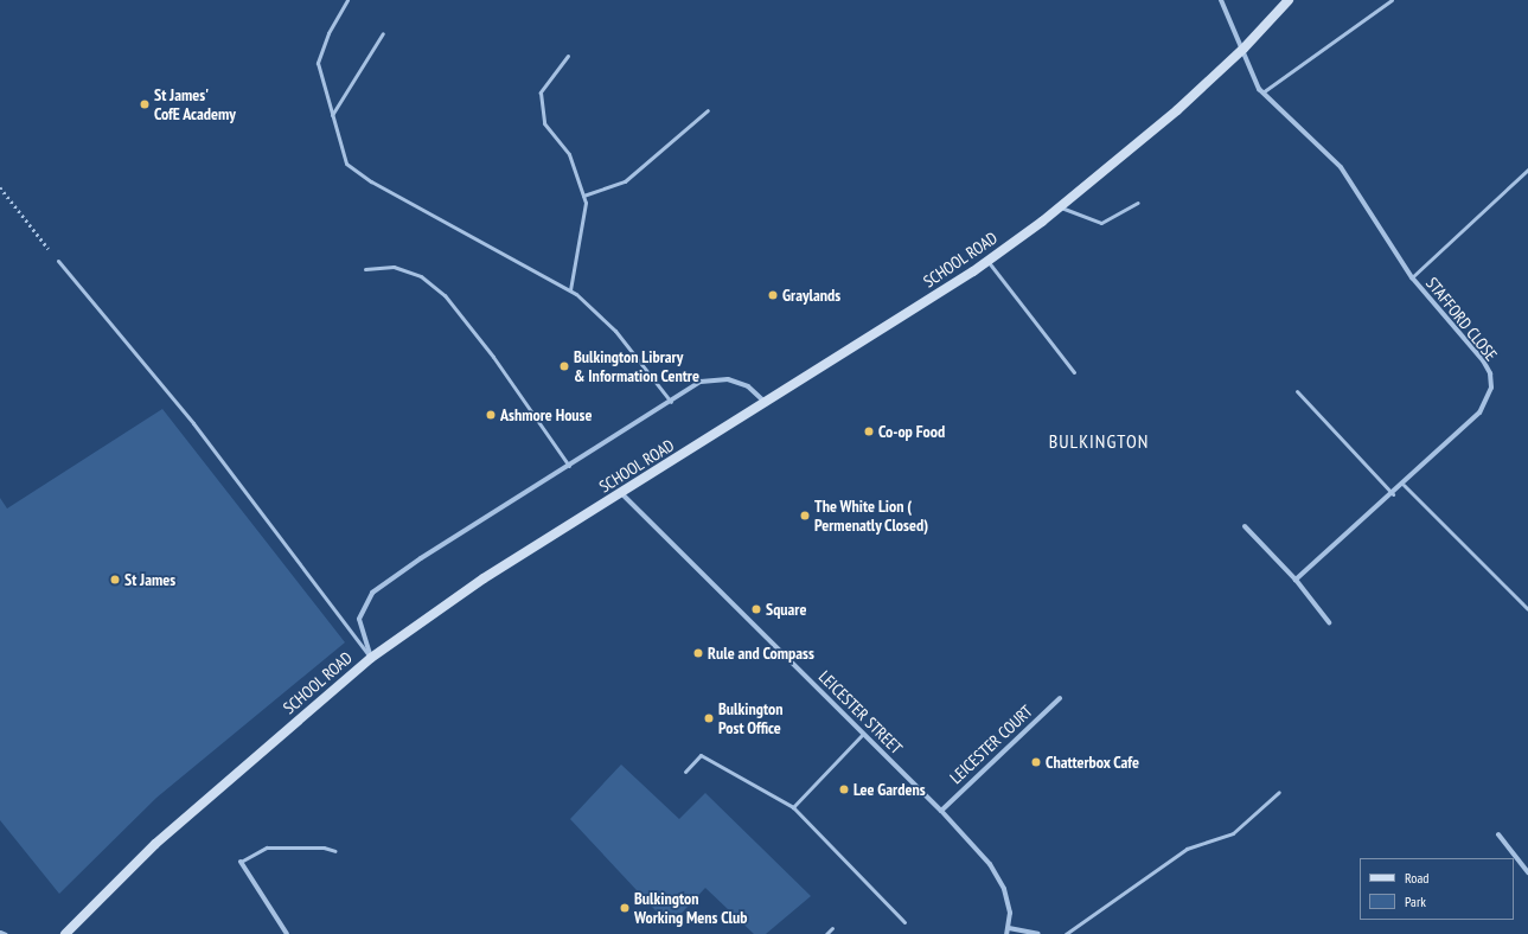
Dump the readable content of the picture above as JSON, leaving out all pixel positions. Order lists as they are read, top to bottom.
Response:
{
  "streets": {
    "main road": ["SCHOOL ROAD"],
    "street": ["STAFFORD CLOSE", "LEICESTER STREET", "LEICESTER COURT"]
  },
  "crossings": [
    ["SCHOOL ROAD", "STAFFORD CLOSE"],
    ["SCHOOL ROAD", "LEICESTER STREET"],
    ["LEICESTER STREET", "LEICESTER COURT"]
  ],
  "districts": ["BULKINGTON"],
  "places": [
    "St James' CofE Academy",
    "Graylands",
    "Bulkington Library & Information Centre",
    "Ashmore House",
    "Co-op Food",
    "The White Lion ( Permenatly Closed)",
    "St James",
    "Square",
    "Rule and Compass",
    "Bulkington Post Office",
    "Chatterbox Cafe",
    "Lee Gardens",
    "Bulkington Working Mens Club"
  ],
  "legend": ["Road", "Park"]
}
